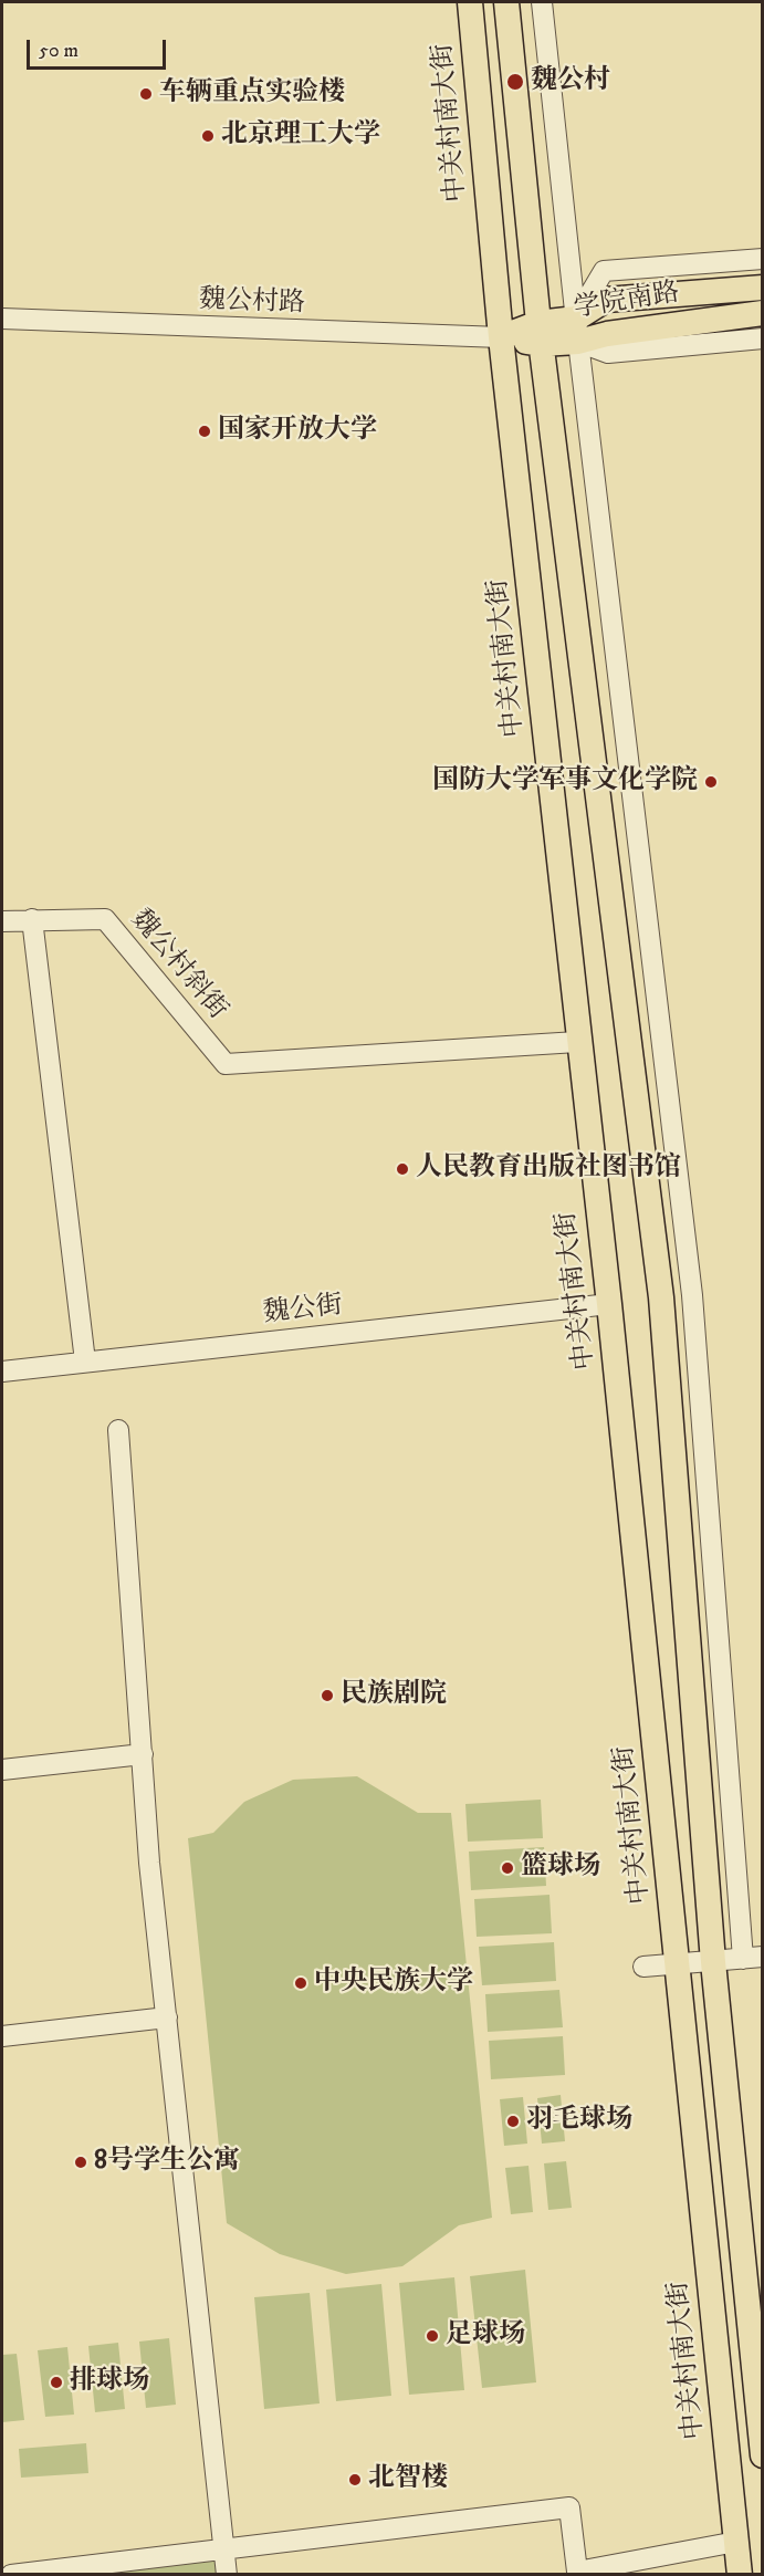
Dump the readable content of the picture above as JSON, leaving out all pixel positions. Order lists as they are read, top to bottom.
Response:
{
  "streets": {
    "main road": ["中关村南大街", "学院南路"],
    "street": ["魏公村路", "魏公村斜街", "魏公街"]
  },
  "crossings": [
    ["中关村南大街", "学院南路"],
    ["中关村南大街", "魏公村路"],
    ["中关村南大街", "魏公村斜街"],
    ["中关村南大街", "魏公街"],
    ["学院南路", "魏公村路"]
  ],
  "places": [
    "魏公村",
    "车辆重点实验楼",
    "北京理工大学",
    "国家开放大学",
    "国防大学军事文化学院",
    "人民教育出版社图书馆",
    "民族剧院",
    "篮球场",
    "中央民族大学",
    "羽毛球场",
    "8号学生公寓",
    "足球场",
    "排球场",
    "北智楼"
  ],
  "scale_bar": "50 m"
}
